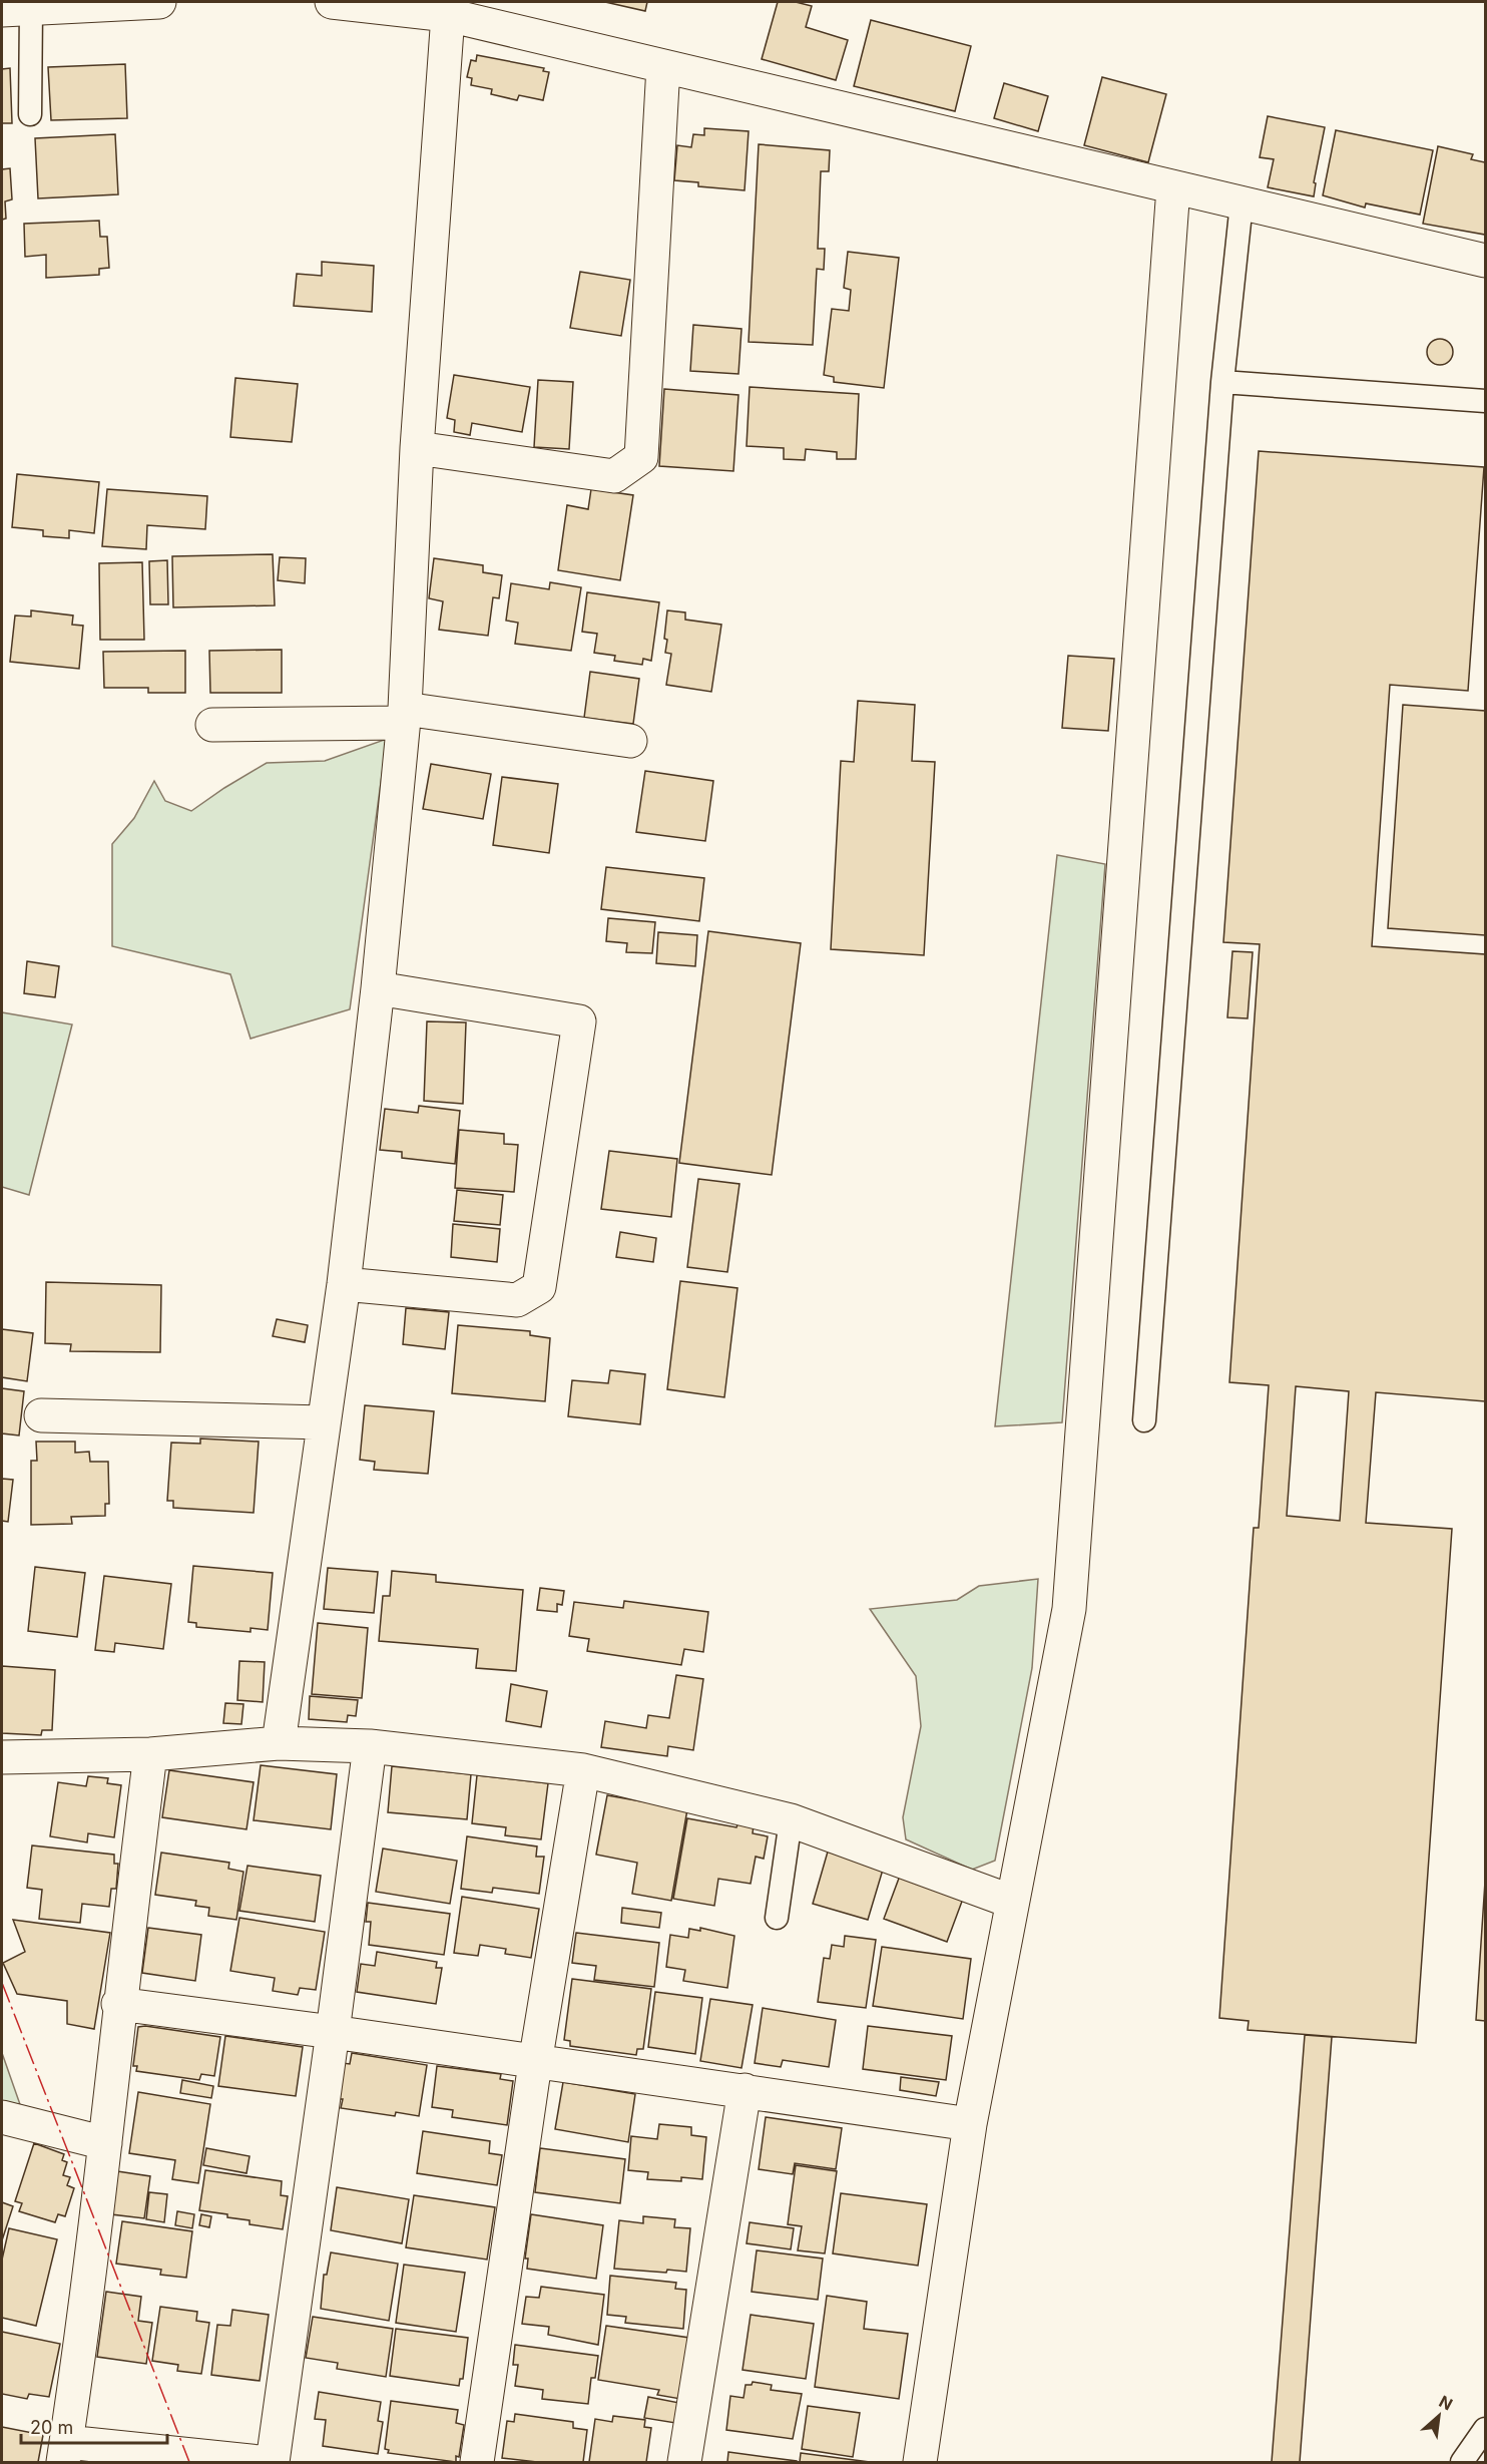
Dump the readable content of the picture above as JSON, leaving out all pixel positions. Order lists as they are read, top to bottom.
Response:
{
  "scale_bar": "20 m",
  "north": "top right"
}
